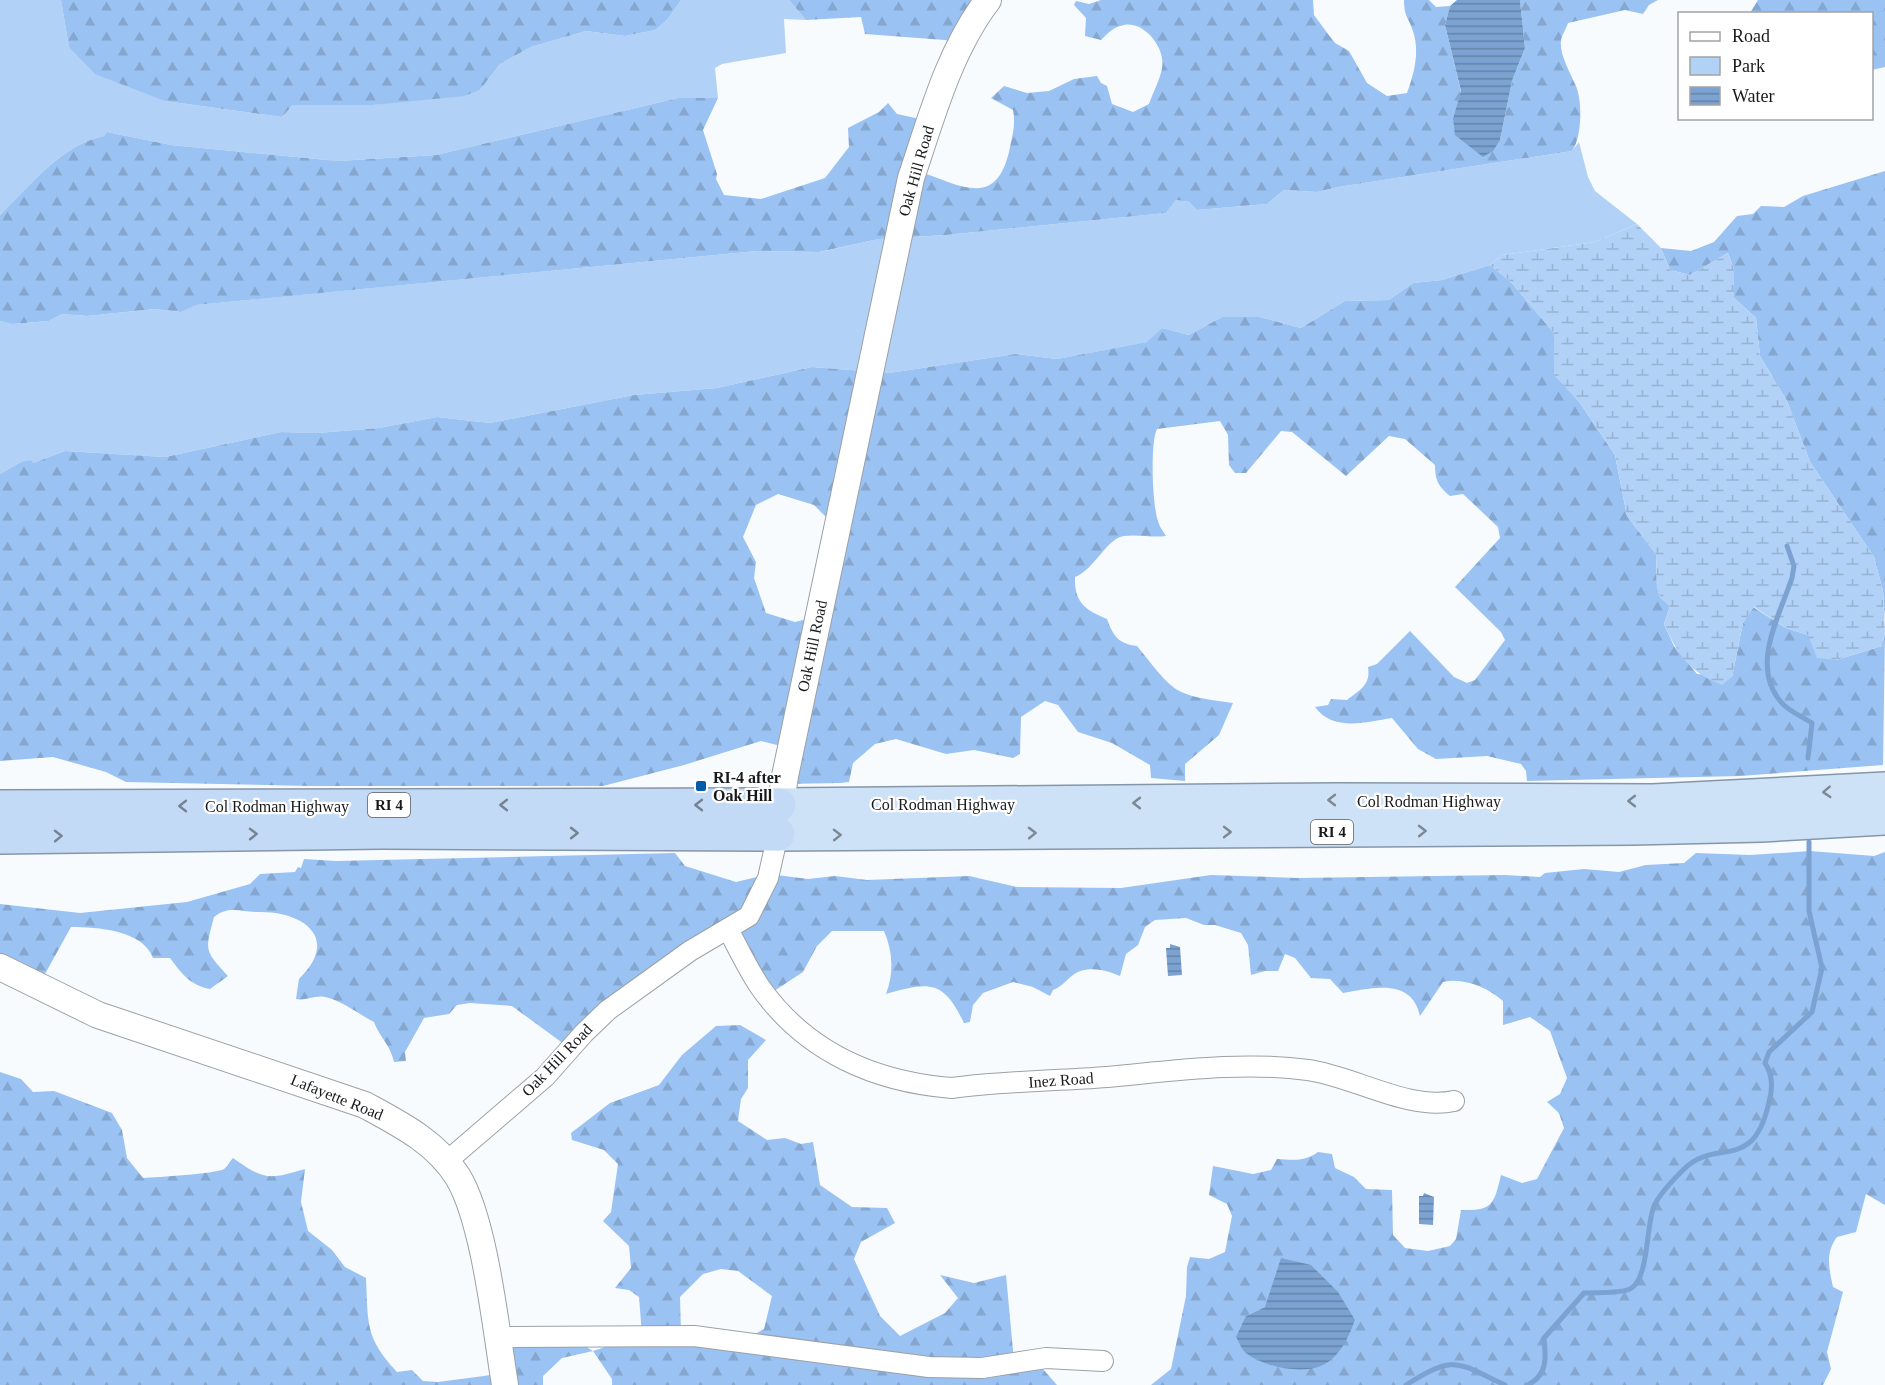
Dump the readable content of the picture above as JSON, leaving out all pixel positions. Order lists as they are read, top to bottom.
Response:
{
  "streets": {
    "highway": ["Col Rodman Highway", "RI 4"],
    "street": ["Oak Hill Road", "Inez Road", "Lafayette Road"]
  },
  "crossings": [
    ["Oak Hill Road", "Col Rodman Highway"],
    ["Oak Hill Road", "Inez Road"],
    ["Oak Hill Road", "Lafayette Road"]
  ],
  "places": {
    "transit": ["RI-4 after Oak Hill"]
  },
  "legend": ["Road", "Park", "Water"]
}
